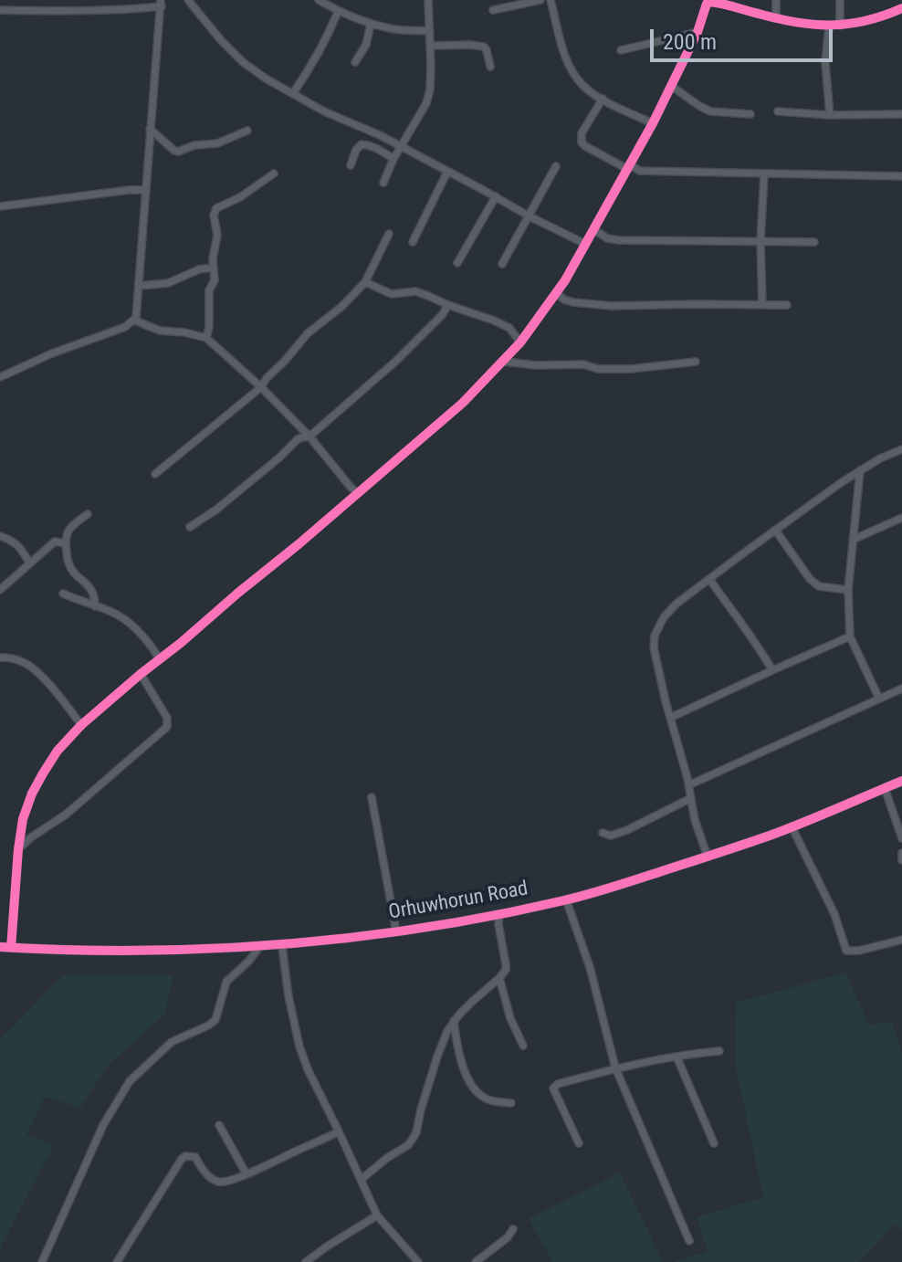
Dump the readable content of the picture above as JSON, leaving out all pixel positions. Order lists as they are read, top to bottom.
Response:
{
  "streets": {
    "street": ["Orhuwhorun Road"]
  },
  "scale_bar": "200 m"
}
